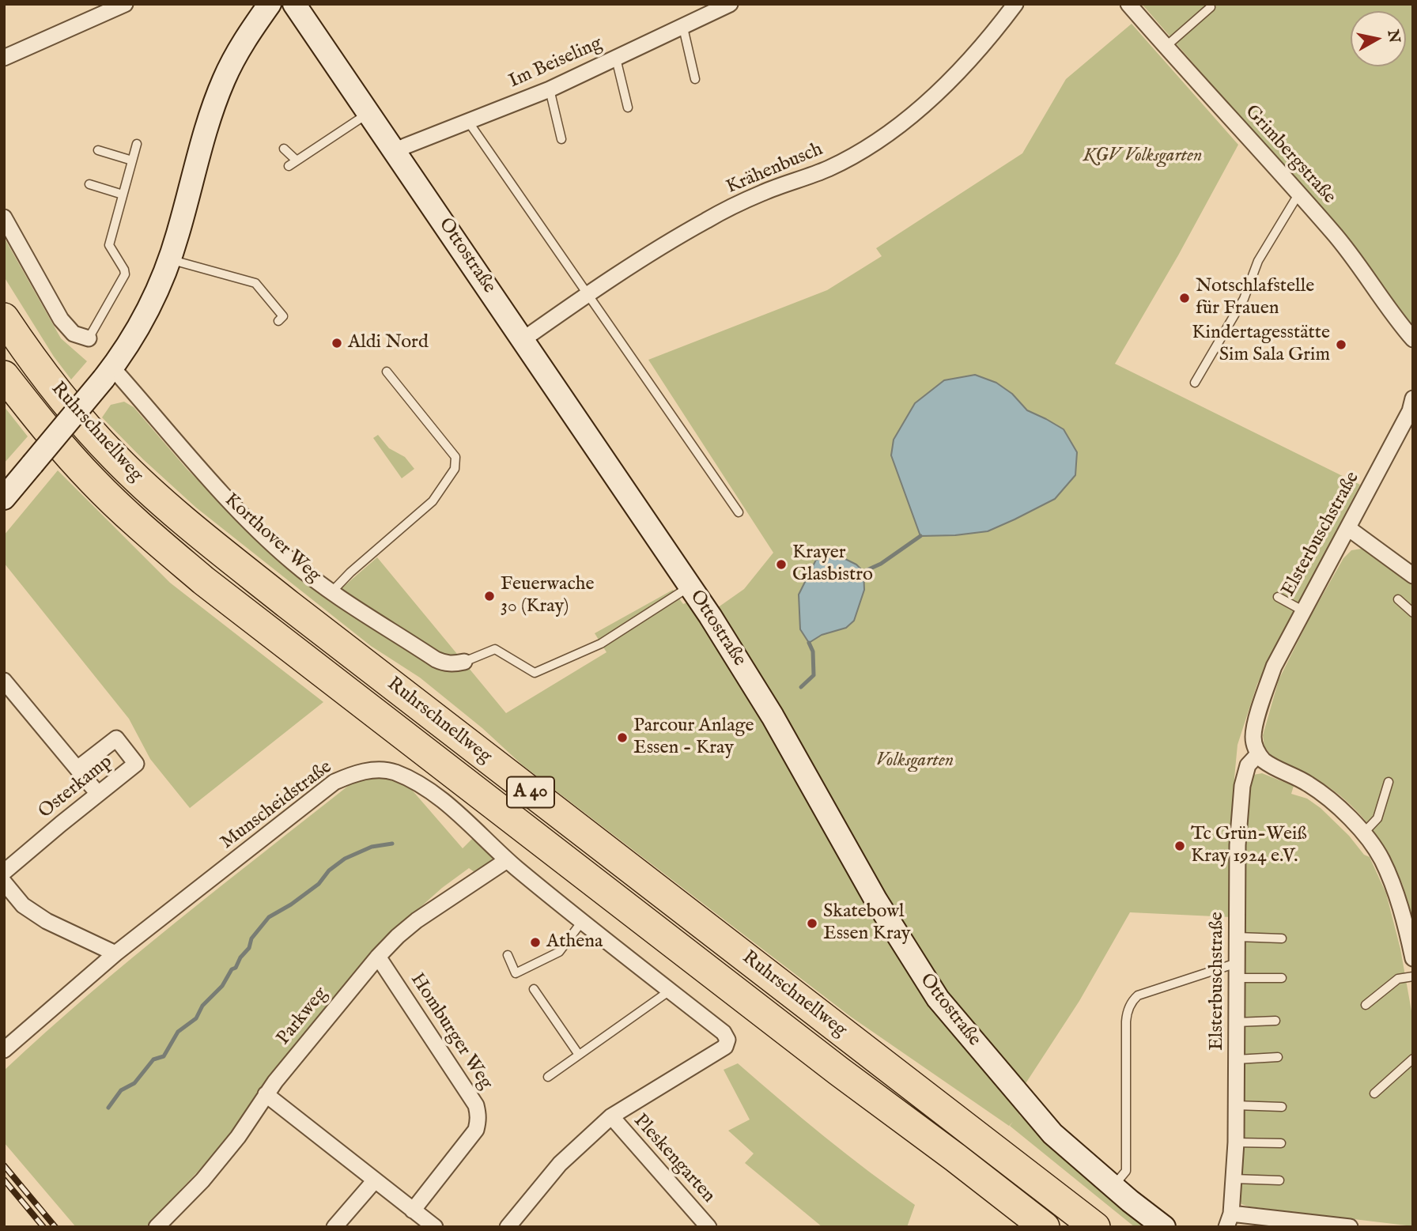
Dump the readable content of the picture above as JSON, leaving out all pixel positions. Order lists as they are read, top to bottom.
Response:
{
  "streets": {
    "highway": ["Ruhrschnellweg", "A 40"],
    "street": [
      "Im Beiseling",
      "Grimbergstraße",
      "Krähenbusch",
      "Ottostraße",
      "Elsterbuschstraße",
      "Korthover Weg",
      "Osterkamp",
      "Munscheidstraße",
      "Parkweg",
      "Homburger Weg",
      "Pleskengarten"
    ]
  },
  "crossings": [
    ["Im Beiseling", "Ottostraße"],
    ["Krähenbusch", "Ottostraße"],
    ["Munscheidstraße", "Parkweg"],
    ["Munscheidstraße", "Pleskengarten"],
    ["Parkweg", "Homburger Weg"]
  ],
  "parks": ["KGV Volksgarten", "Volksgarten"],
  "places": [
    "Notschlafstelle für Frauen",
    "Aldi Nord",
    "Kindertagesstätte Sim Sala Grim",
    "Krayer Glasbistro",
    "Feuerwache 30 (Kray)",
    "Parcour Anlage Essen - Kray",
    "Tc Grün-Weiß Kray 1924 e.V.",
    "Skatebowl Essen Kray",
    "Athena"
  ],
  "north": "right"
}
